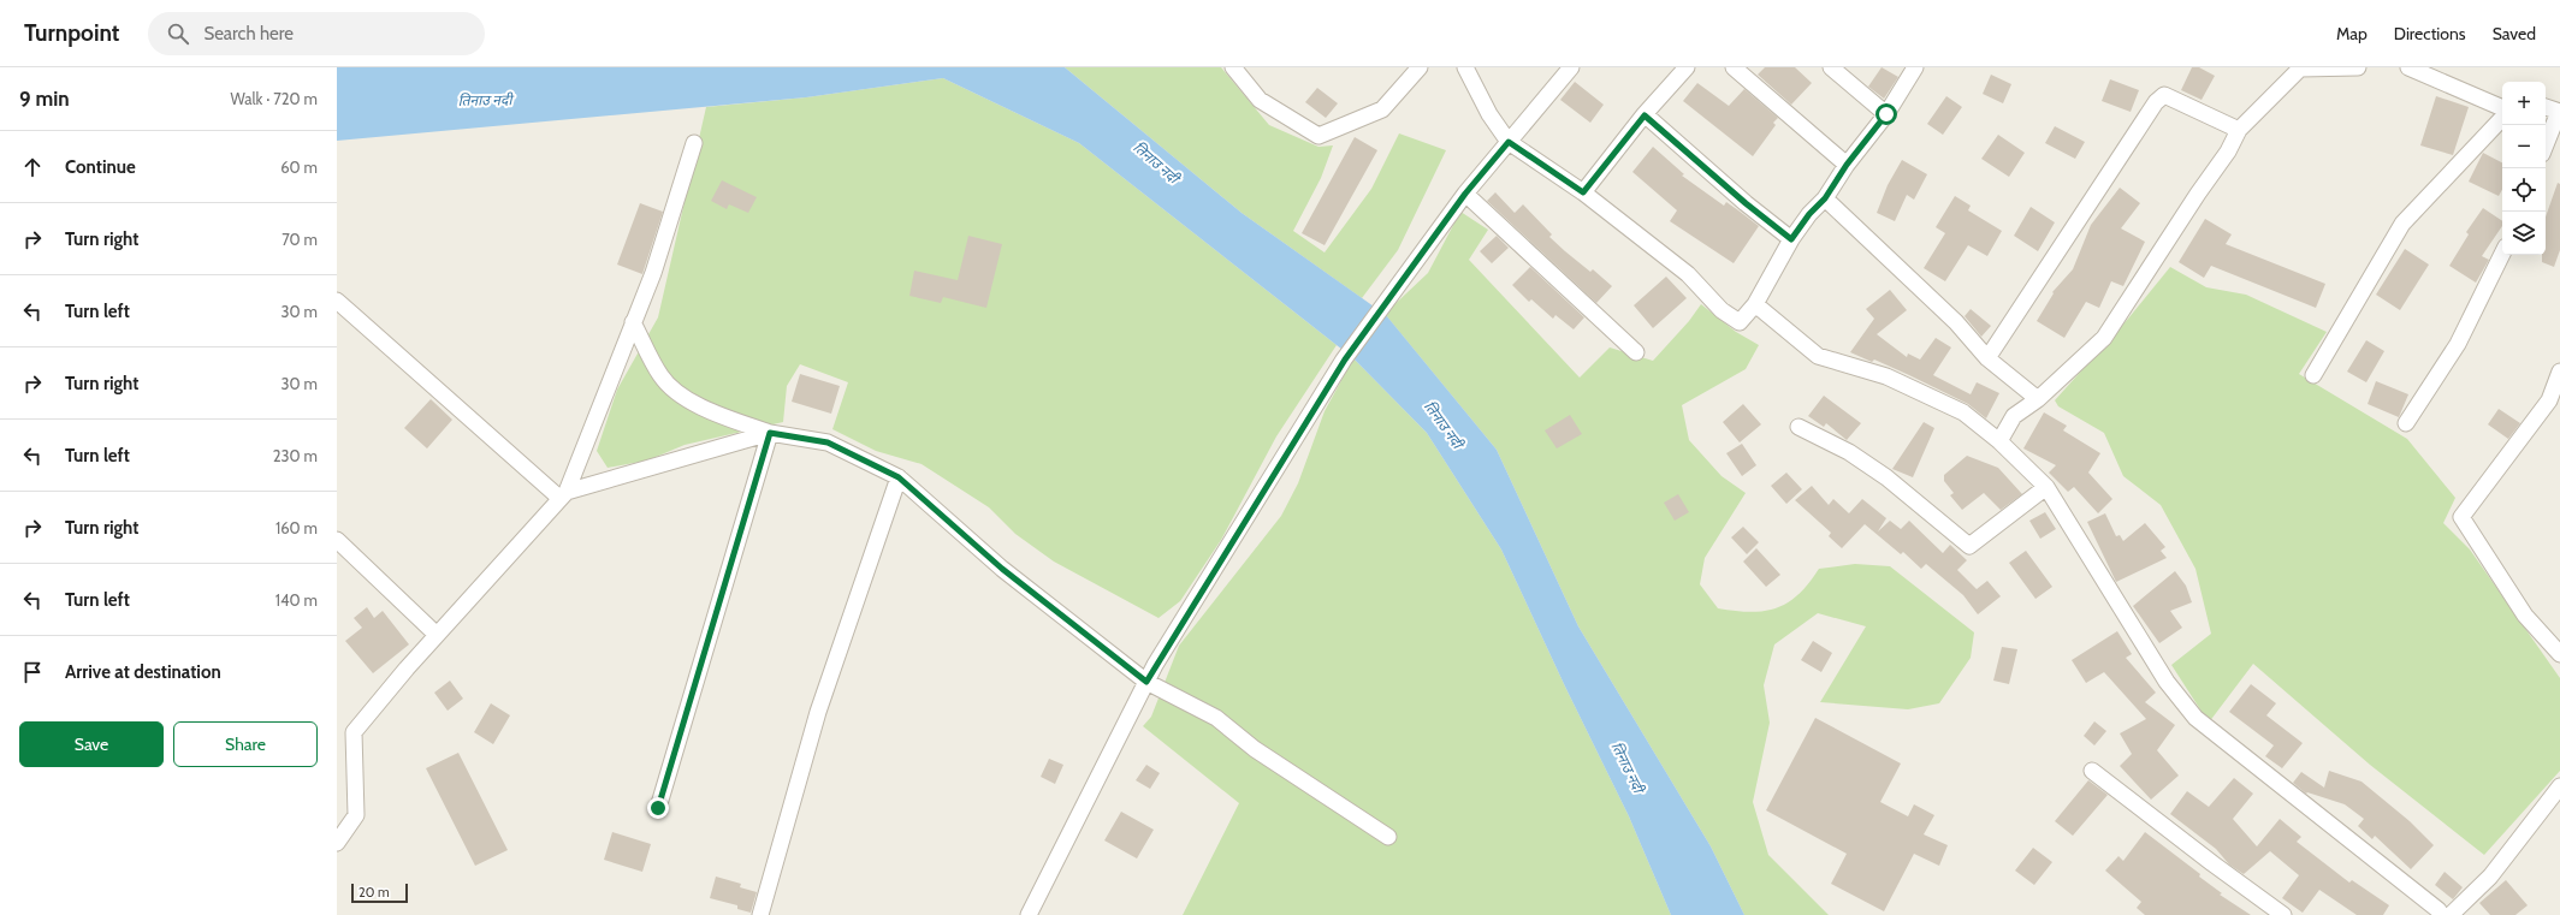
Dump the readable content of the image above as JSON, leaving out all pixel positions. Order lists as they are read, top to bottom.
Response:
{
  "water": ["तिनाउ नदी"],
  "scale_bar": "20 m",
  "page": {
    "header": "Turnpoint",
    "search": "Search here",
    "nav": ["Map", "Directions", "Saved"],
    "heading": ["9 min", "Walk · 720 m"],
    "map_buttons": ["+", "−"],
    "list": [
      ["Continue", "60 m"],
      ["Turn right", "70 m"],
      ["Turn left", "30 m"],
      ["Turn right", "30 m"],
      ["Turn left", "230 m"],
      ["Turn right", "160 m"],
      ["Turn left", "140 m"],
      "Arrive at destination"
    ],
    "buttons": ["Save", "Share"],
    "scale": "20 m"
  }
}
